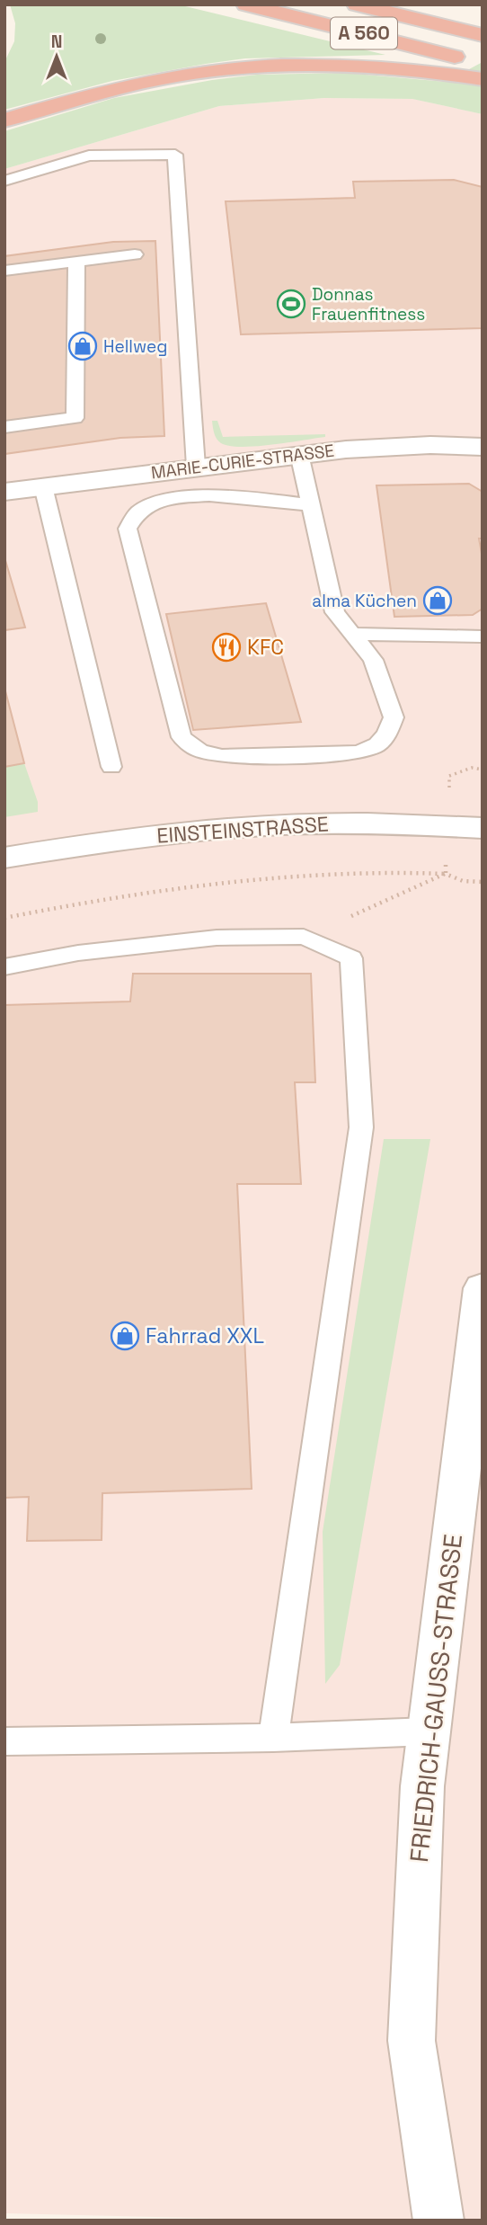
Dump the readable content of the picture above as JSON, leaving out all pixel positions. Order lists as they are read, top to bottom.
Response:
{
  "streets": {
    "highway": ["A 560"],
    "street": ["MARIE-CURIE-STRASSE", "EINSTEINSTRASSE", "FRIEDRICH-GAUSS-STRASSE"]
  },
  "places": {
    "sports": ["Donnas Frauenfitness"],
    "shop": ["Hellweg", "alma Küchen", "Fahrrad XXL"],
    "restaurant": ["KFC"]
  },
  "north": "top"
}
